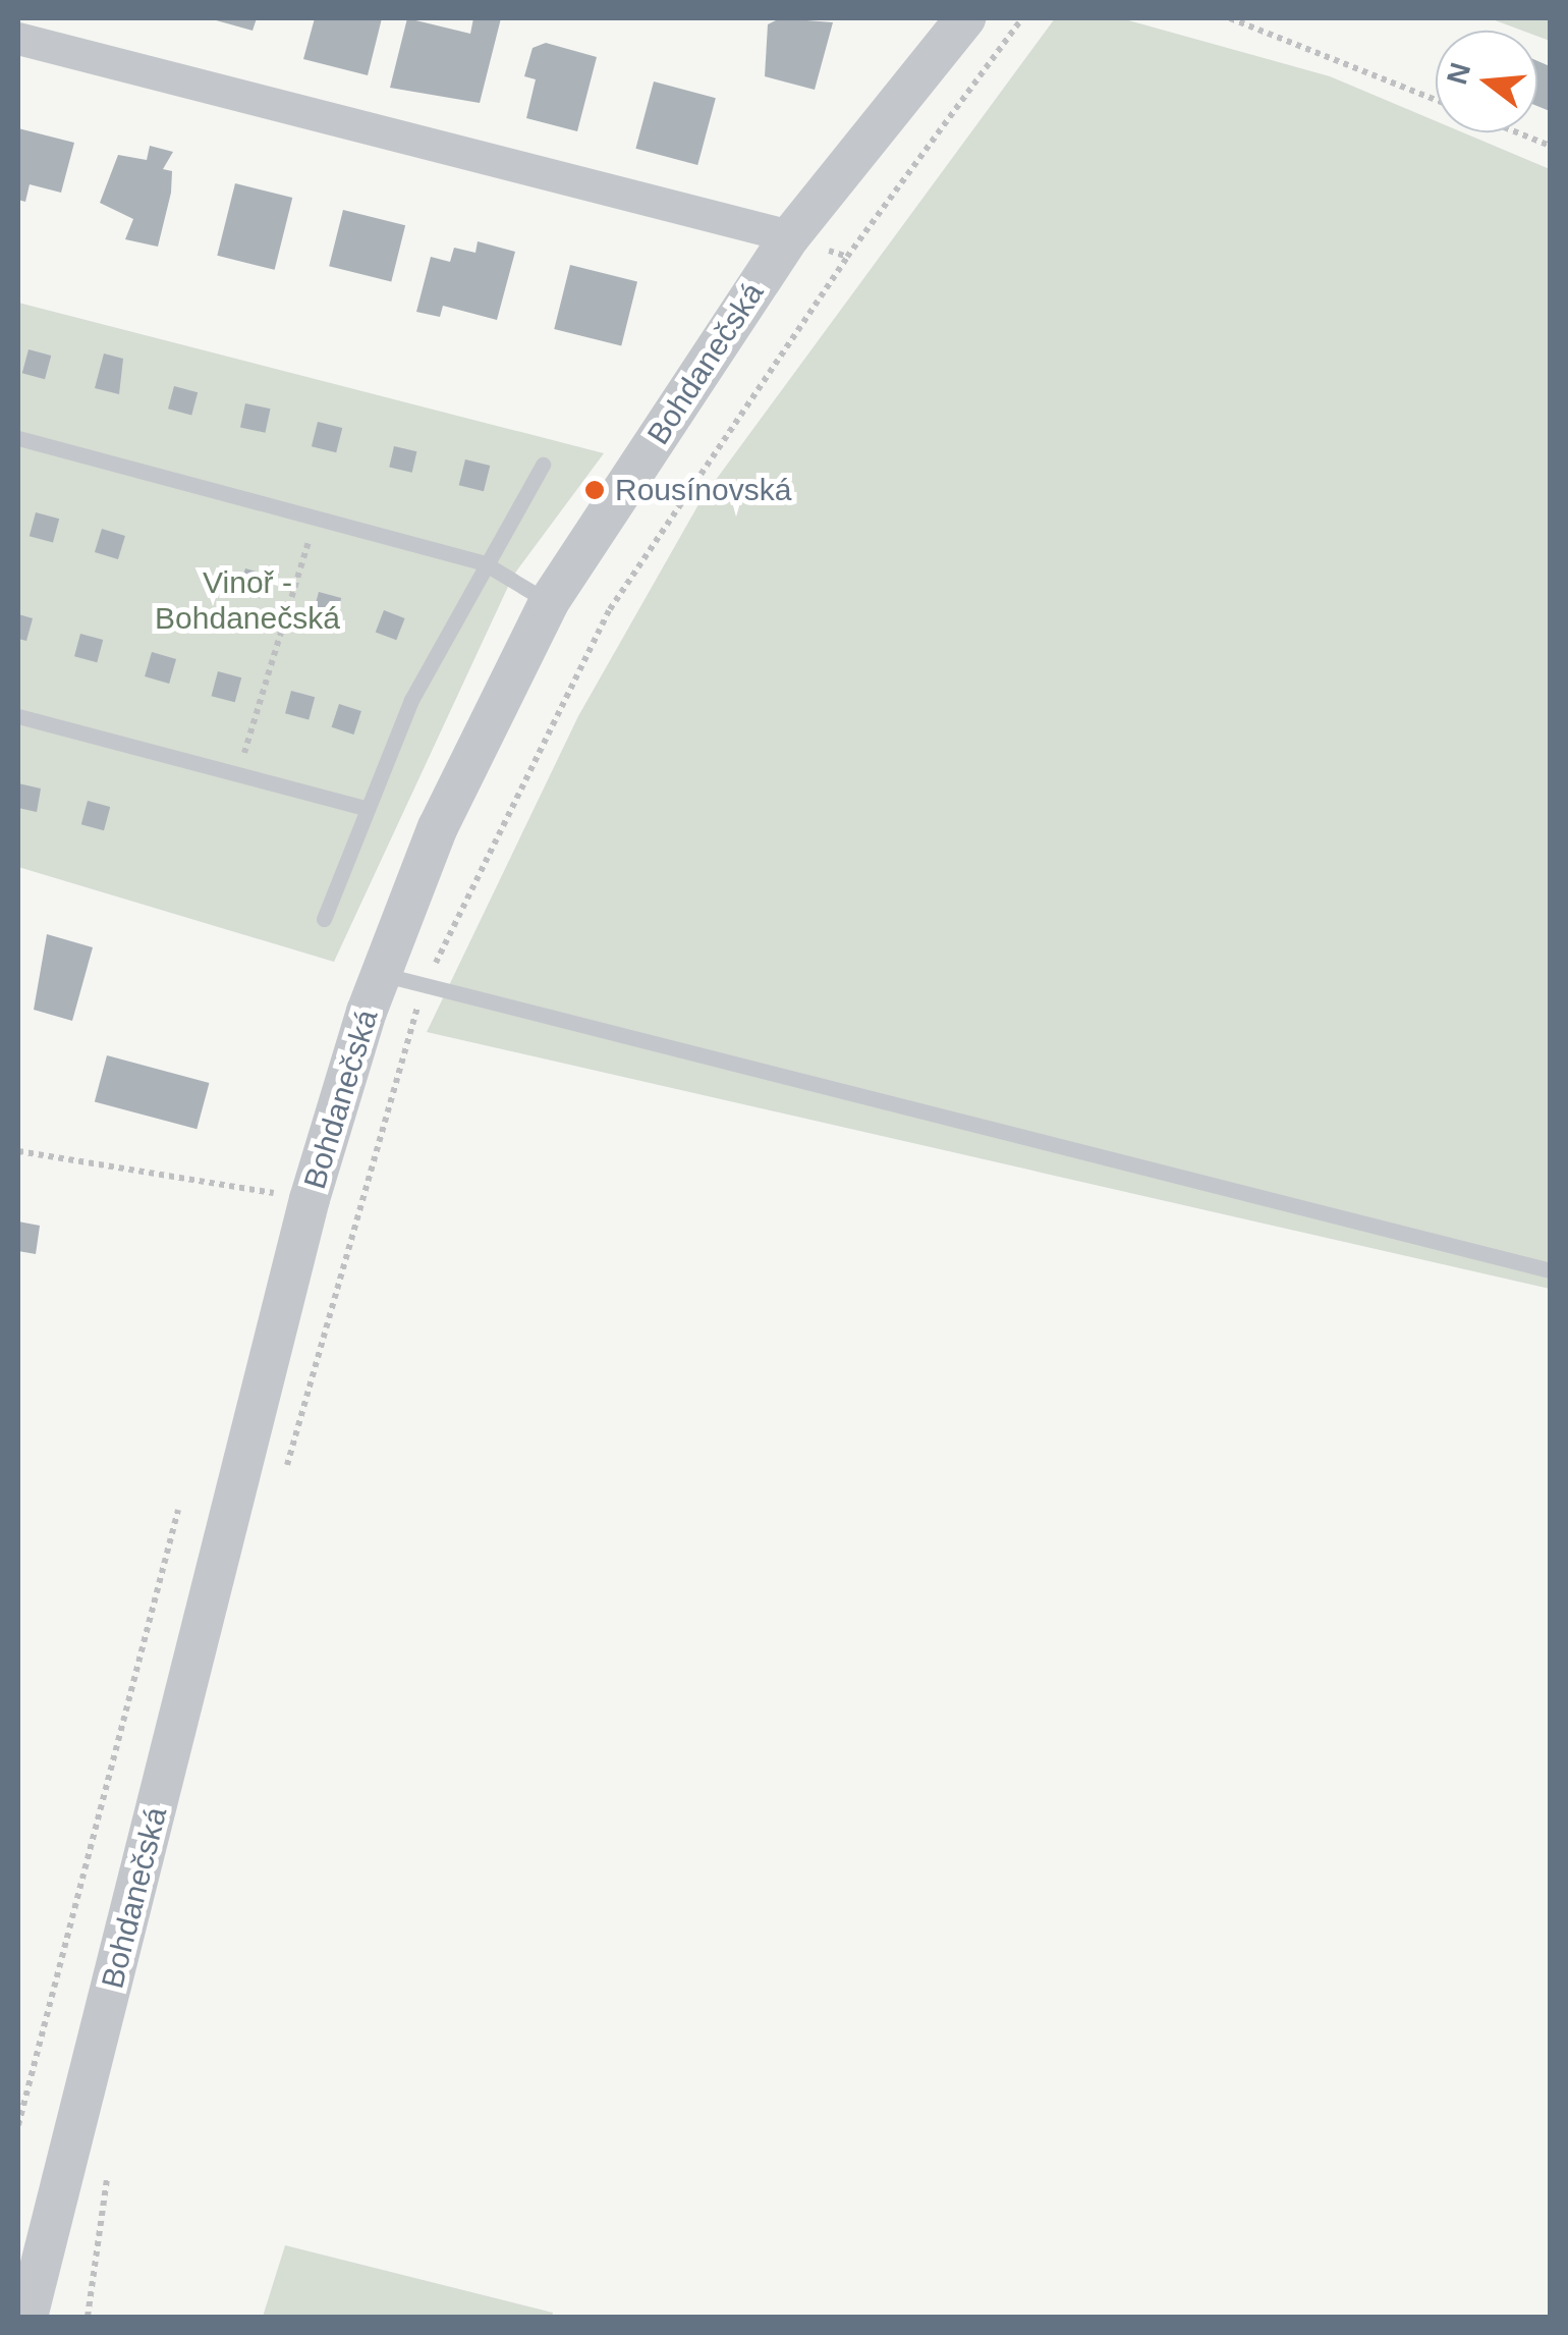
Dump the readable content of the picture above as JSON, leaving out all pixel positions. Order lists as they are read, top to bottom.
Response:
{
  "streets": {
    "street": ["Bohdanečská"]
  },
  "parks": ["Vinoř - Bohdanečská"],
  "places": ["Rousínovská"],
  "north": "left"
}
